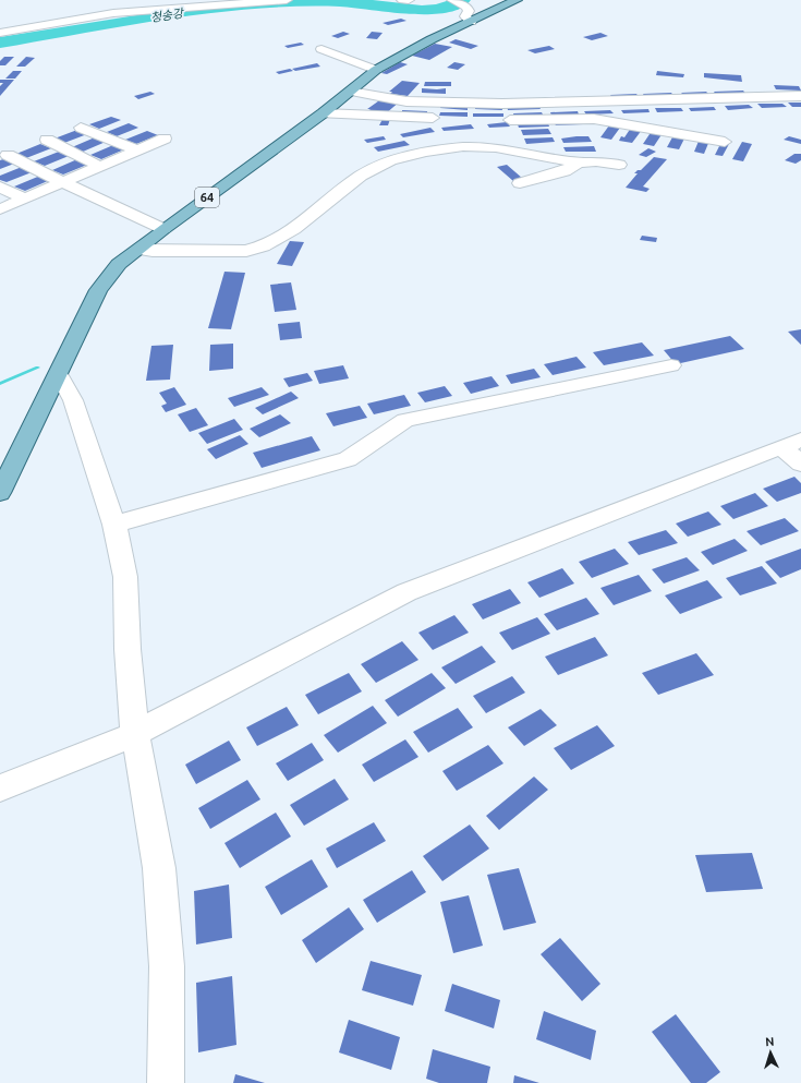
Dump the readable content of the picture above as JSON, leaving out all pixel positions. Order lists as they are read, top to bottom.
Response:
{
  "streets": {
    "main road": ["64"]
  },
  "water": ["청송강"],
  "north": "top"
}
